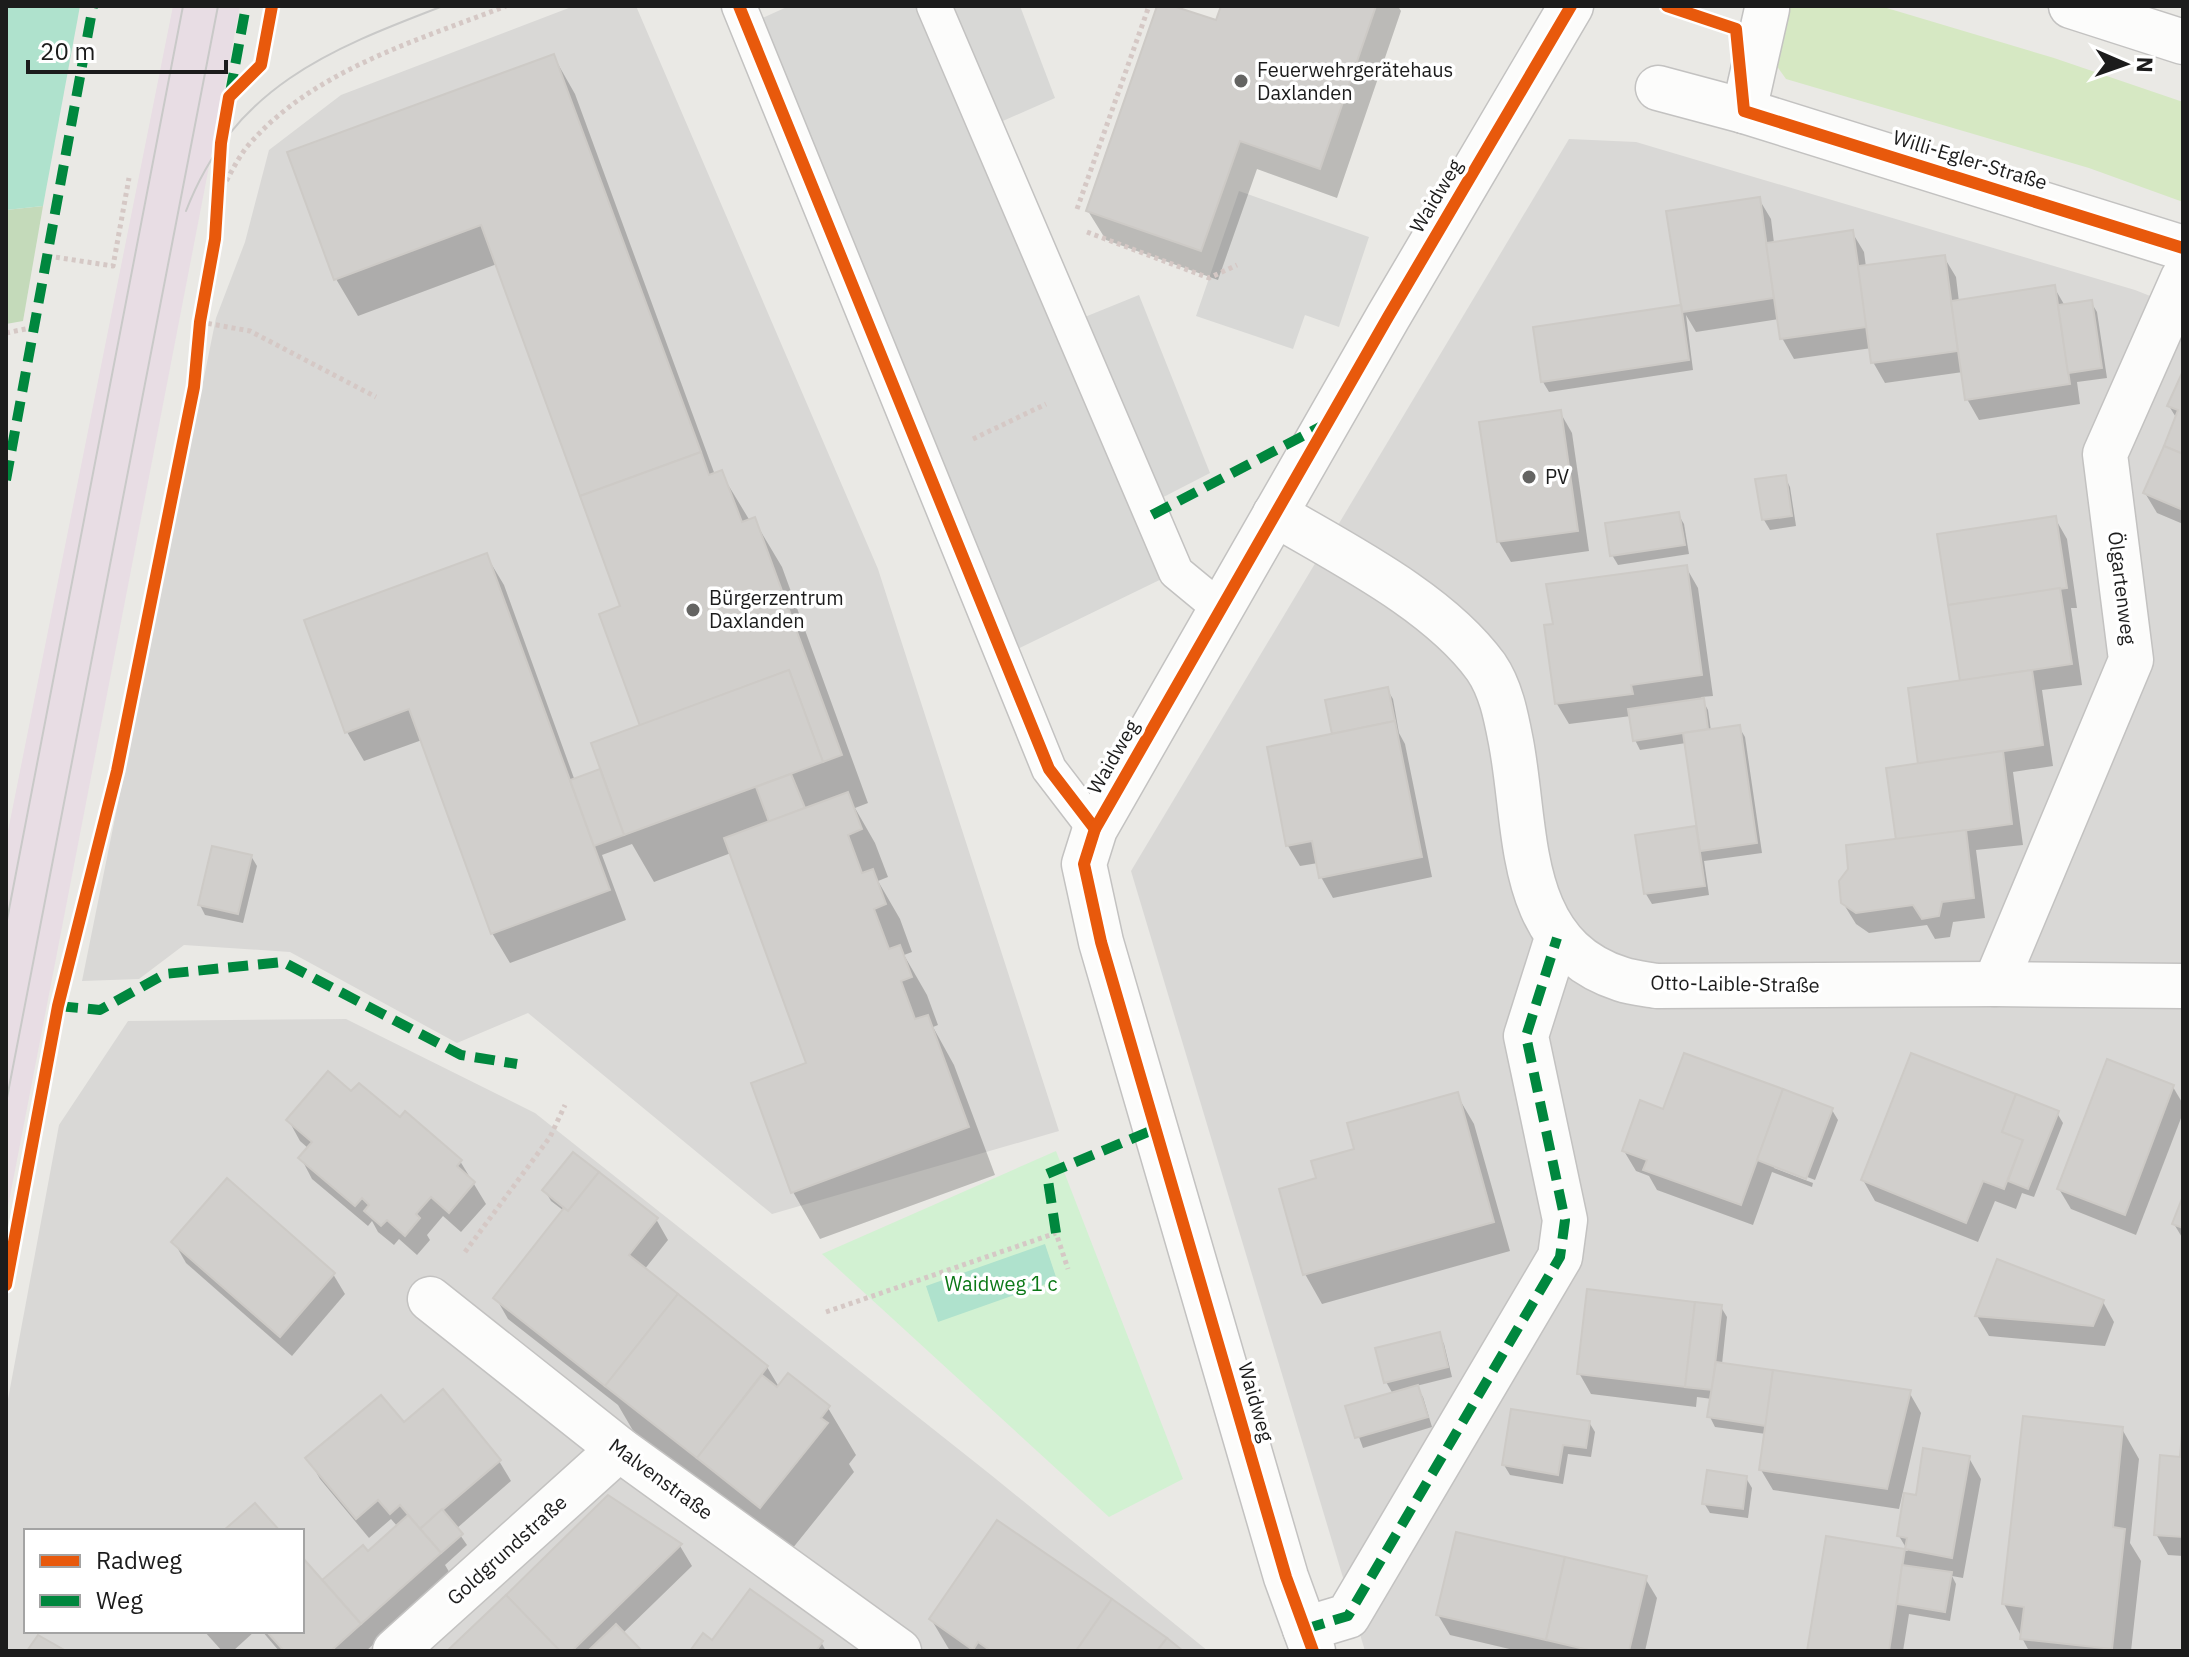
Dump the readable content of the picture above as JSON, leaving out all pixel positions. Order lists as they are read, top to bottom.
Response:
{
  "streets": {
    "street": [
      "Willi-Egler-Straße",
      "Waidweg",
      "Ölgartenweg",
      "Otto-Laible-Straße",
      "Malvenstraße",
      "Goldgrundstraße"
    ]
  },
  "crossings": [
    ["Waidweg", "Otto-Laible-Straße"],
    ["Ölgartenweg", "Otto-Laible-Straße"],
    ["Malvenstraße", "Goldgrundstraße"]
  ],
  "parks": ["Waidweg 1 c"],
  "places": ["Feuerwehrgerätehaus Daxlanden", "PV", "Bürgerzentrum Daxlanden"],
  "legend": ["Radweg", "Weg"],
  "scale_bar": "20 m",
  "north": "right"
}
